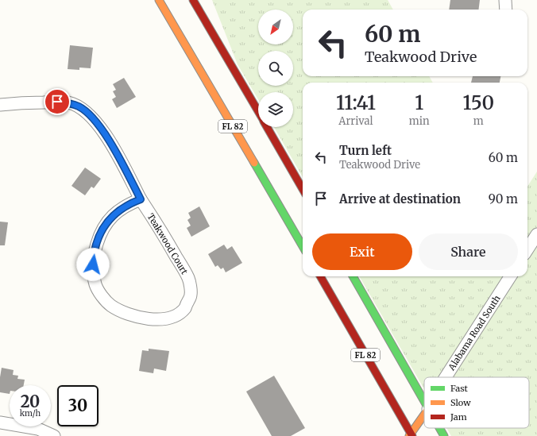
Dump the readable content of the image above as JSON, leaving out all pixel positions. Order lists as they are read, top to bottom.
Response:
{
  "streets": {
    "main road": ["FL 82"],
    "street": ["Teakwood Court", "Alabama Road South"]
  },
  "legend": ["Fast", "Slow", "Jam"],
  "north": "bottom left",
  "page": {
    "turn": ["60 m", "Teakwood Drive"],
    "eta": [
      "11:41",
      "Arrival",
      "1",
      "min",
      "150",
      "m"
    ],
    "list": [
      {
        "name": "Turn left",
        "note": "Teakwood Drive",
        "value": "60 m"
      },
      {
        "name": "Arrive at destination",
        "value": "90 m"
      }
    ],
    "buttons": ["Exit", "Share"],
    "speed": "20 km/h",
    "limit": "30"
  }
}
